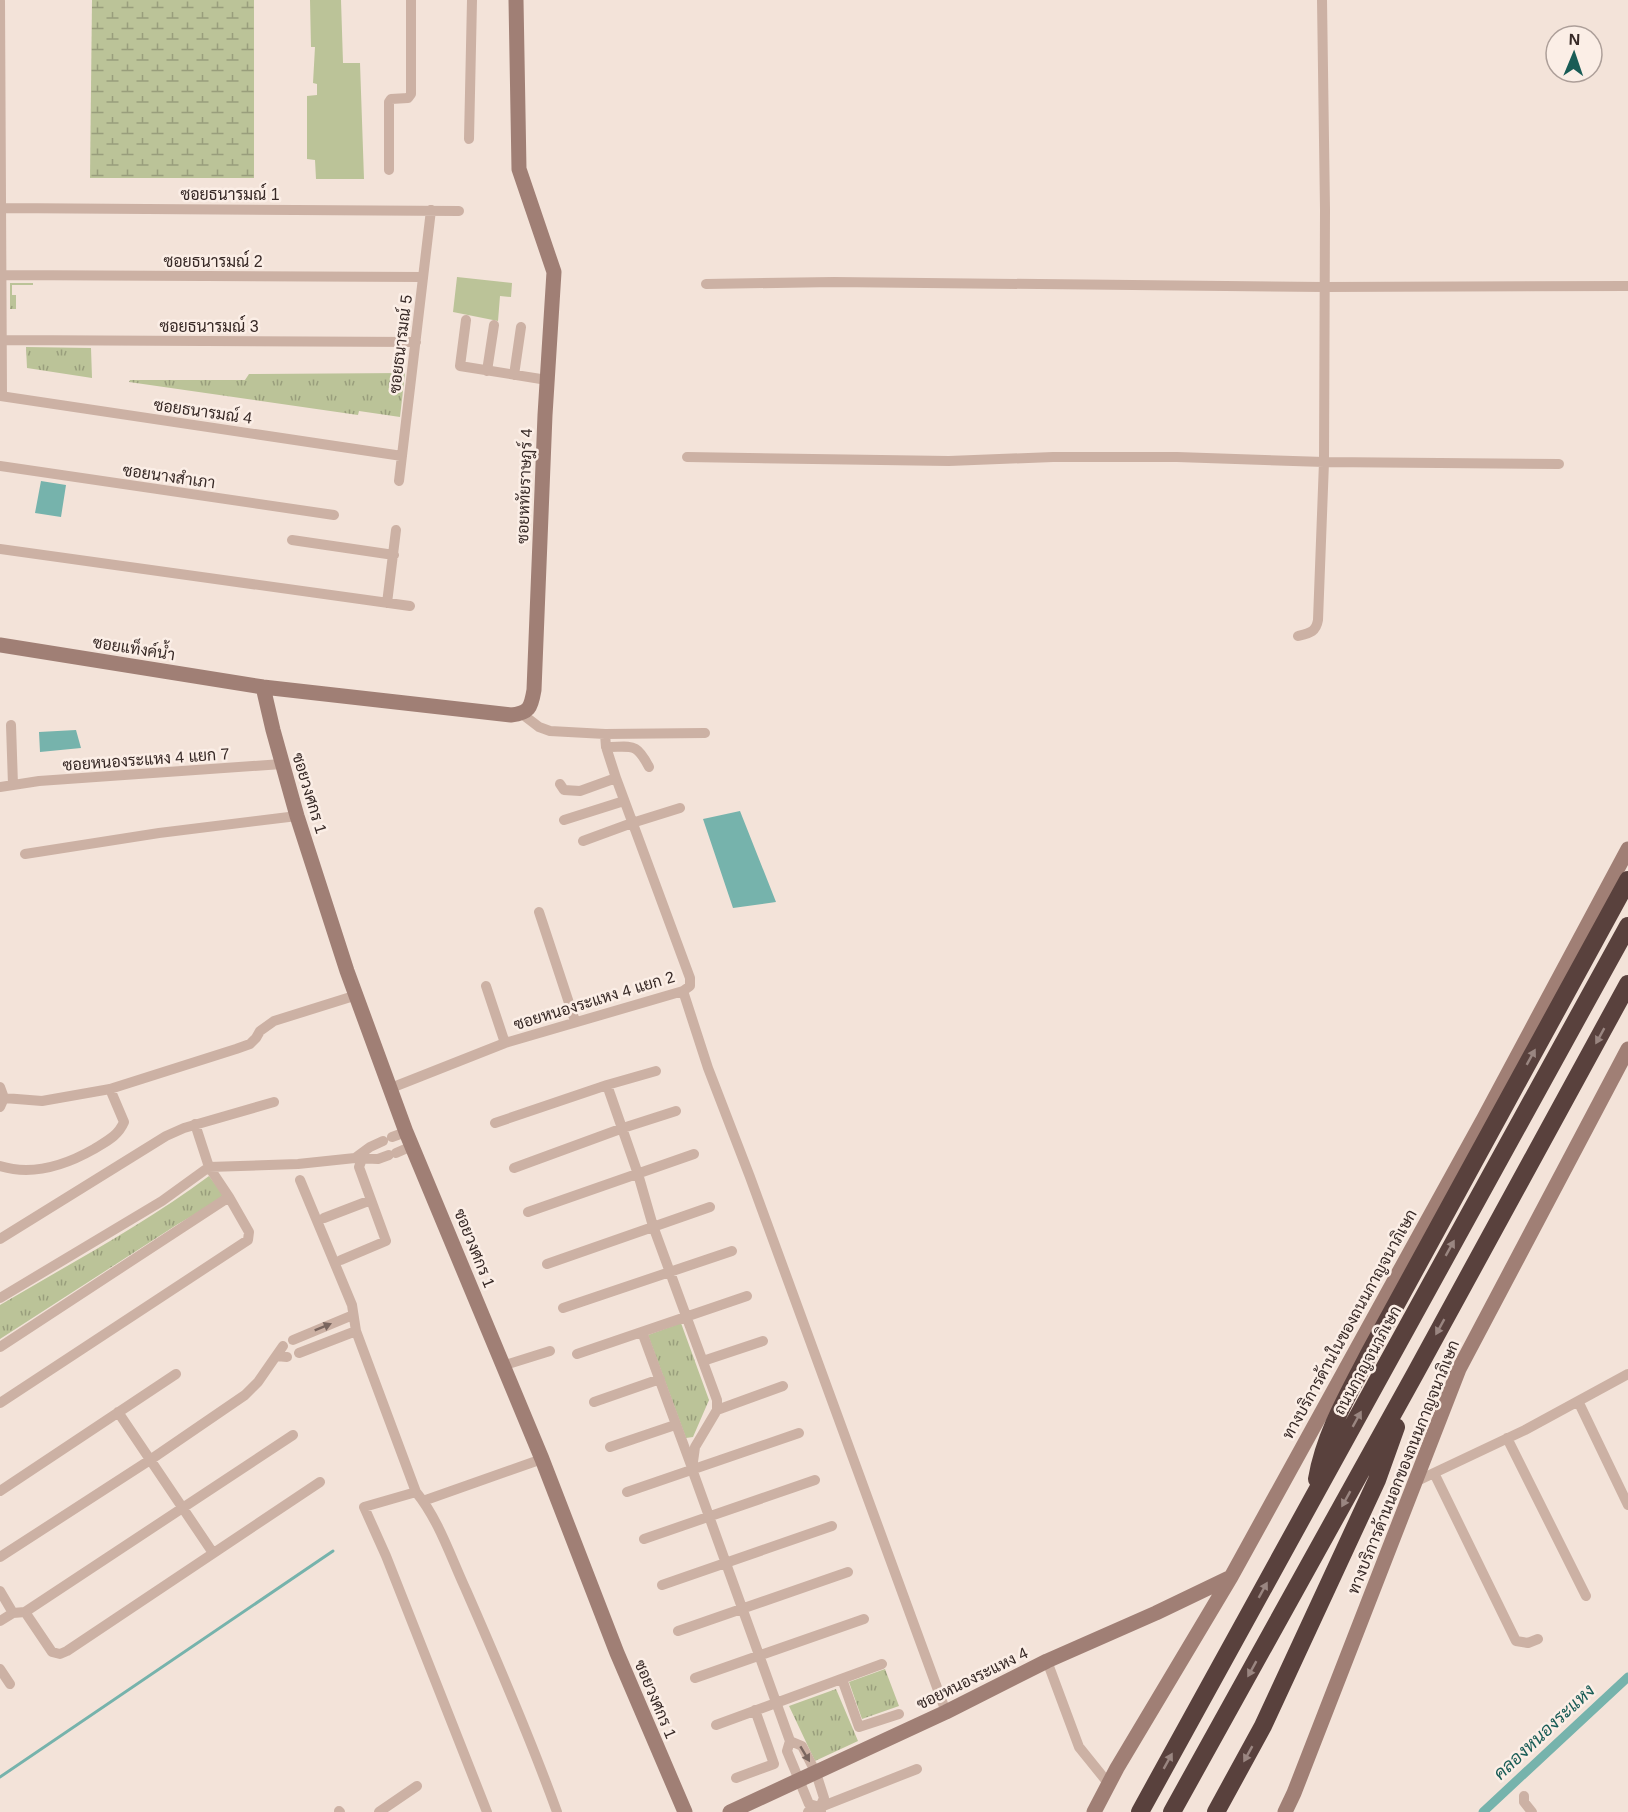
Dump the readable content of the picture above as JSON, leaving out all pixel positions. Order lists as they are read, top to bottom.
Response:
{
  "streets": {
    "highway": ["ถนนกาญจนาภิเษก"],
    "street": [
      "ซอยธนารมณ์ 1",
      "ซอยธนารมณ์ 2",
      "ซอยธนารมณ์ 3",
      "ซอยธนารมณ์ 5",
      "ซอยธนารมณ์ 4",
      "ซอยนางสำเภา",
      "ซอยหทัยราษฎร์ 4",
      "ซอยแท็งค์น้ำ",
      "ซอยหนองระแหง 4 แยก 7",
      "ซอยวงศกร 1",
      "ซอยหนองระแหง 4 แยก 2",
      "ทางบริการด้านในของถนนกาญจนาภิเษก",
      "ทางบริการด้านนอกของถนนกาญจนาภิเษก",
      "ซอยหนองระแหง 4"
    ]
  },
  "crossings": [
    ["ซอยธนารมณ์ 1", "ซอยธนารมณ์ 5"],
    ["ซอยธนารมณ์ 2", "ซอยธนารมณ์ 5"],
    ["ซอยธนารมณ์ 3", "ซอยธนารมณ์ 5"],
    ["ซอยธนารมณ์ 5", "ซอยธนารมณ์ 4"],
    ["ซอยแท็งค์น้ำ", "ซอยวงศกร 1"],
    ["ซอยหนองระแหง 4 แยก 7", "ซอยวงศกร 1"],
    ["ซอยวงศกร 1", "ซอยหนองระแหง 4 แยก 2"],
    ["ทางบริการด้านในของถนนกาญจนาภิเษก", "ซอยหนองระแหง 4"]
  ],
  "water": ["คลองหนองระแหง"],
  "north": "top"
}
